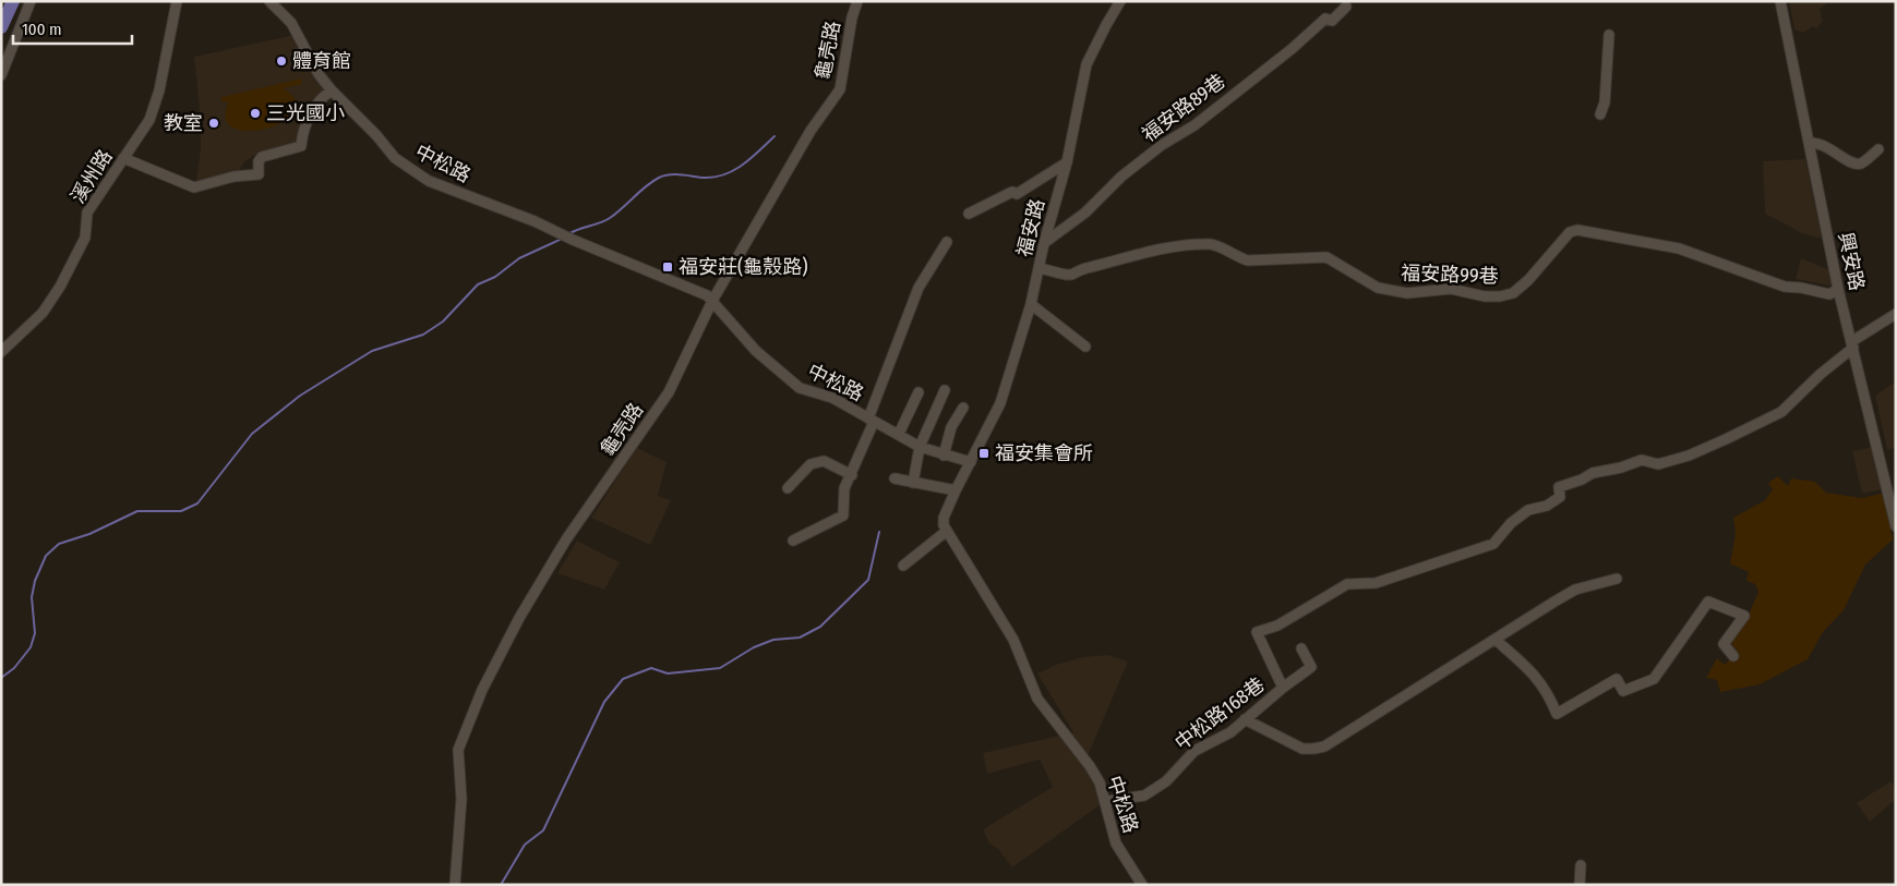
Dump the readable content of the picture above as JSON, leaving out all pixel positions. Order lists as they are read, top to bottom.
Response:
{
  "streets": {
    "street": [
      "龜壳路",
      "福安路89巷",
      "中松路",
      "溪州路",
      "福安路",
      "興安路",
      "福安路99巷",
      "中松路168巷"
    ]
  },
  "crossings": [
    ["龜壳路", "中松路"],
    ["福安路89巷", "福安路"],
    ["中松路", "福安路"],
    ["中松路", "中松路168巷"],
    ["福安路", "福安路99巷"],
    ["興安路", "福安路99巷"],
    ["興安路", "中松路168巷"]
  ],
  "places": {
    "other": ["體育館", "三光國小", "教室"],
    "transit": ["福安莊(龜殼路)", "福安集會所"]
  },
  "scale_bar": "100 m"
}
